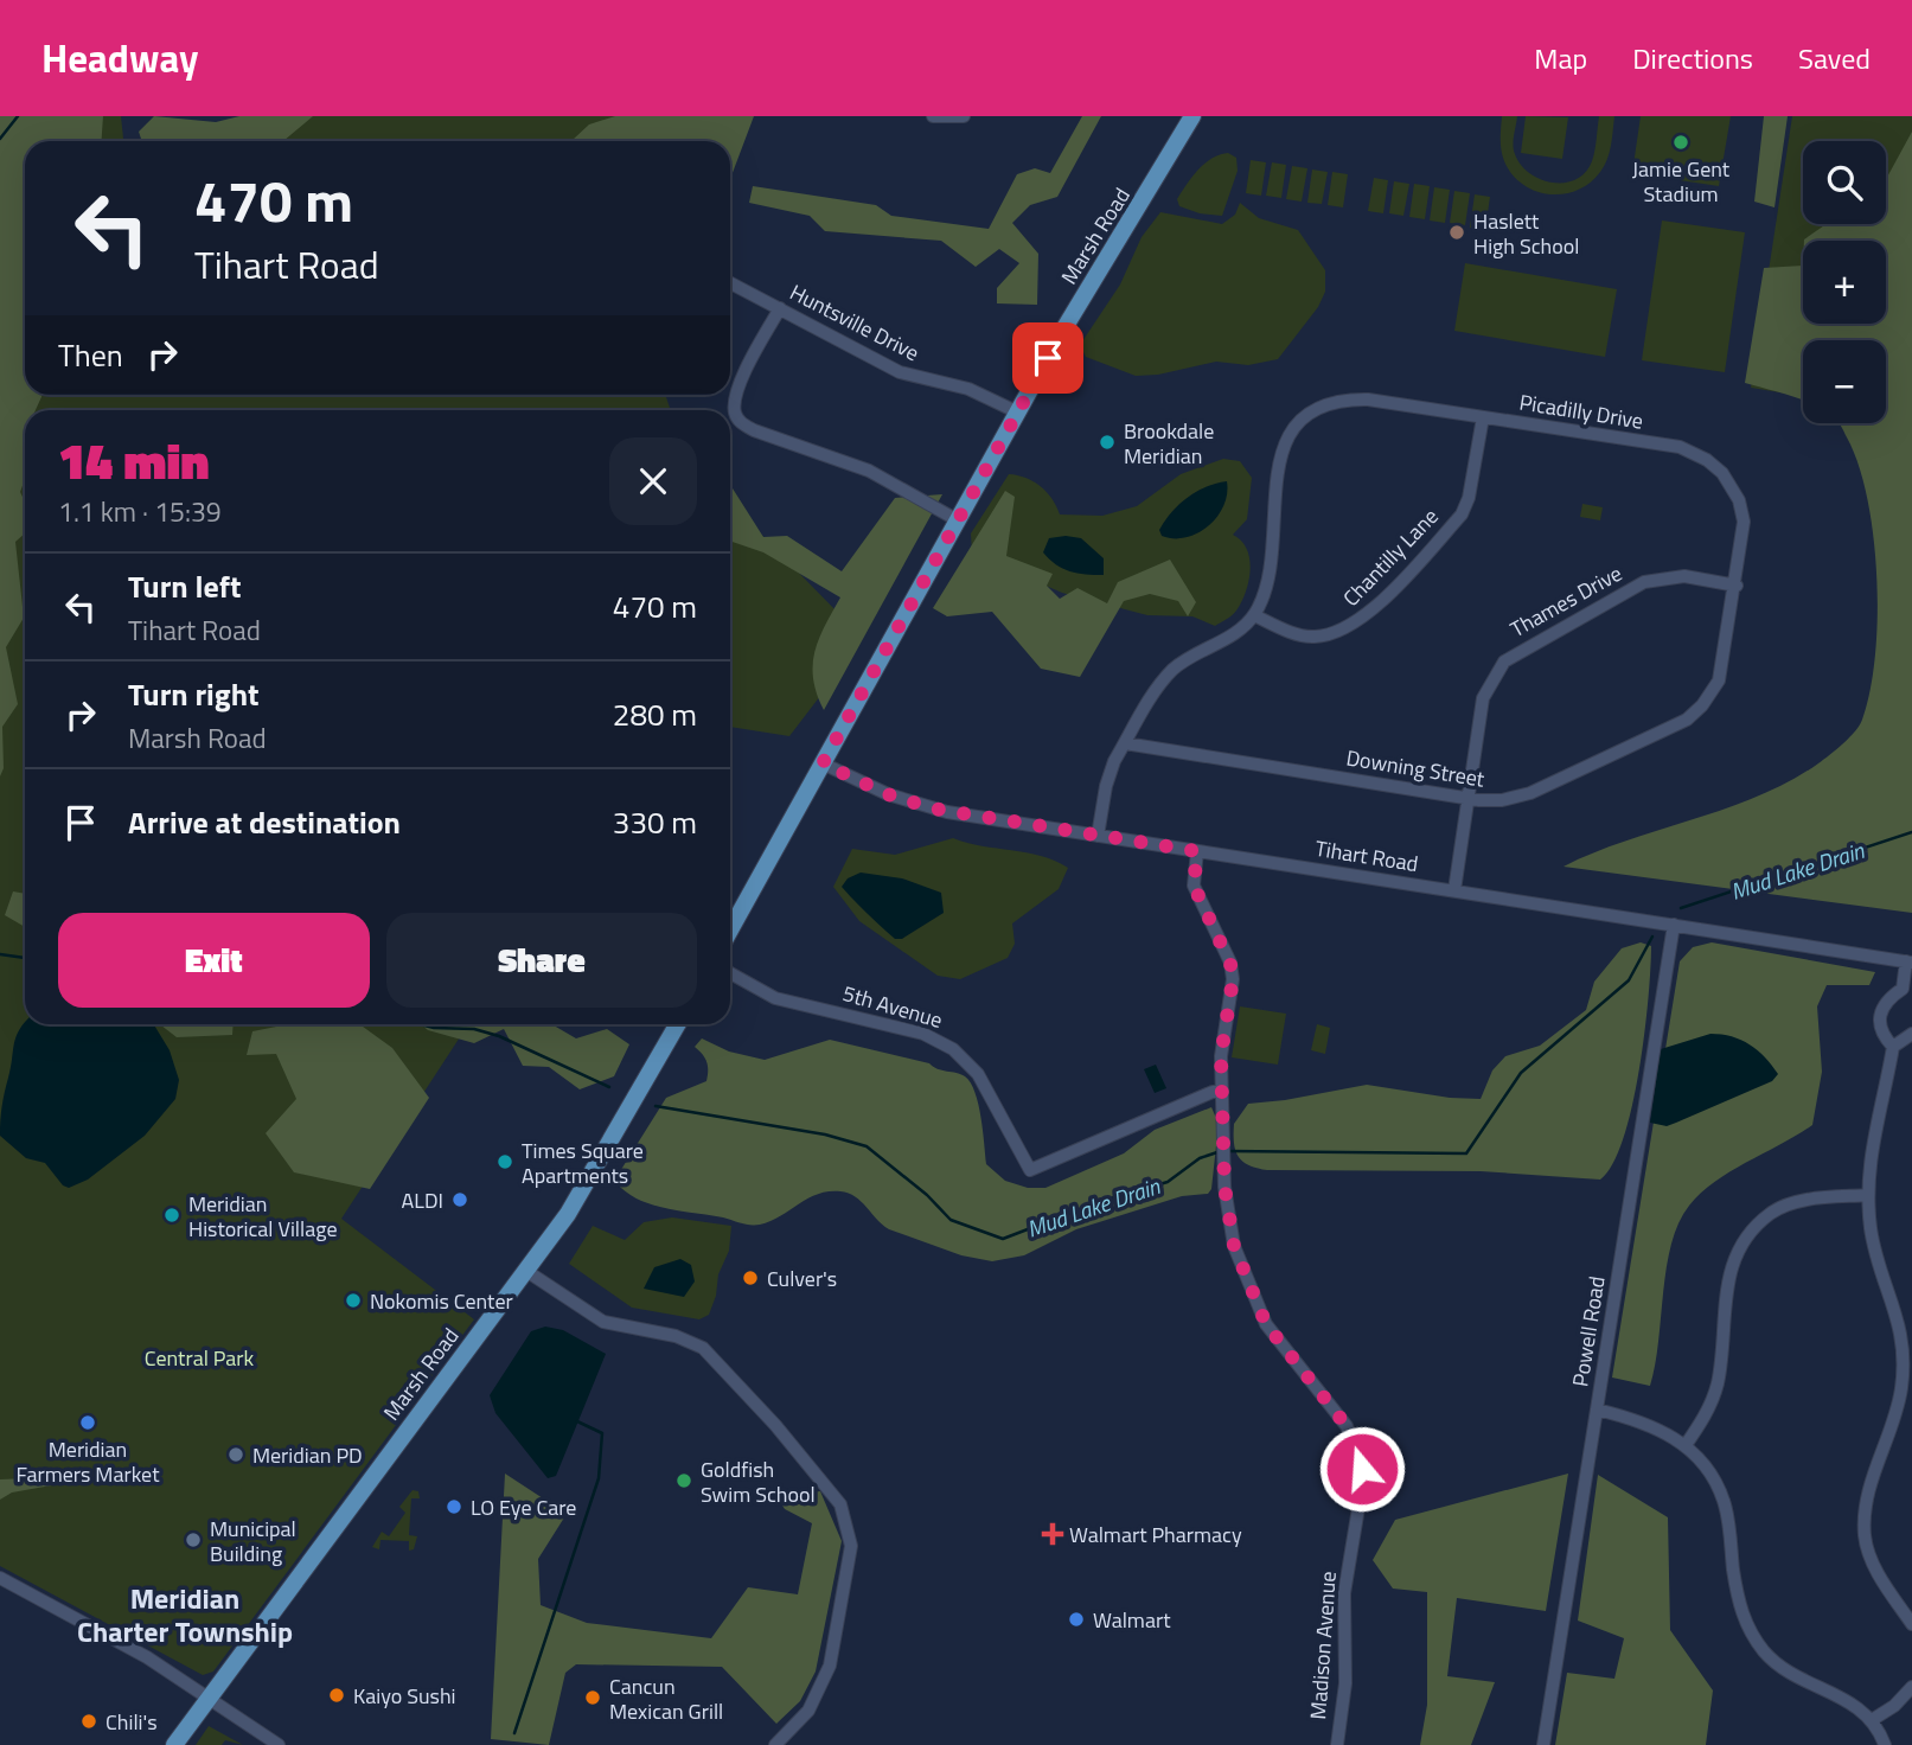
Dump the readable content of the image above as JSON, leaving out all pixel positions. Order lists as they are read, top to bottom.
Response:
{
  "streets": {
    "main road": ["Marsh Road"],
    "street": [
      "Huntsville Drive",
      "Picadilly Drive",
      "Chantilly Lane",
      "Thames Drive",
      "Downing Street",
      "Tihart Road",
      "5th Avenue",
      "Powell Road",
      "Madison Avenue"
    ]
  },
  "crossings": [
    ["Marsh Road", "Huntsville Drive"],
    ["Marsh Road", "Tihart Road"],
    ["Picadilly Drive", "Chantilly Lane"],
    ["Picadilly Drive", "Thames Drive"],
    ["Picadilly Drive", "Downing Street"],
    ["Thames Drive", "Downing Street"],
    ["Thames Drive", "Tihart Road"],
    ["Tihart Road", "Powell Road"],
    ["Tihart Road", "Madison Avenue"],
    ["5th Avenue", "Madison Avenue"]
  ],
  "districts": ["Meridian Charter Township"],
  "water": ["Mud Lake Drain"],
  "parks": ["Central Park"],
  "places": {
    "other": [
      "Jamie Gent Stadium",
      "Haslett High School",
      "Brookdale Meridian",
      "Times Square Apartments",
      "ALDI",
      "Meridian Historical Village",
      "Culver's",
      "Nokomis Center",
      "Meridian Farmers Market",
      "Meridian PD",
      "Goldfish Swim School",
      "LO Eye Care",
      "Municipal Building",
      "Walmart",
      "Kaiyo Sushi",
      "Cancun Mexican Grill",
      "Chili's"
    ],
    "health": ["Walmart Pharmacy"]
  },
  "page": {
    "header": "Headway",
    "nav": ["Map", "Directions", "Saved"],
    "map_buttons": ["+", "−"],
    "turn": ["470 m", "Tihart Road"],
    "then": "Then",
    "heading": ["14 min", "1.1 km · 15:39"],
    "list": [
      {
        "name": "Turn left",
        "note": "Tihart Road",
        "value": "470 m"
      },
      {
        "name": "Turn right",
        "note": "Marsh Road",
        "value": "280 m"
      },
      {
        "name": "Arrive at destination",
        "value": "330 m"
      }
    ],
    "buttons": ["Exit", "Share"]
  }
}
